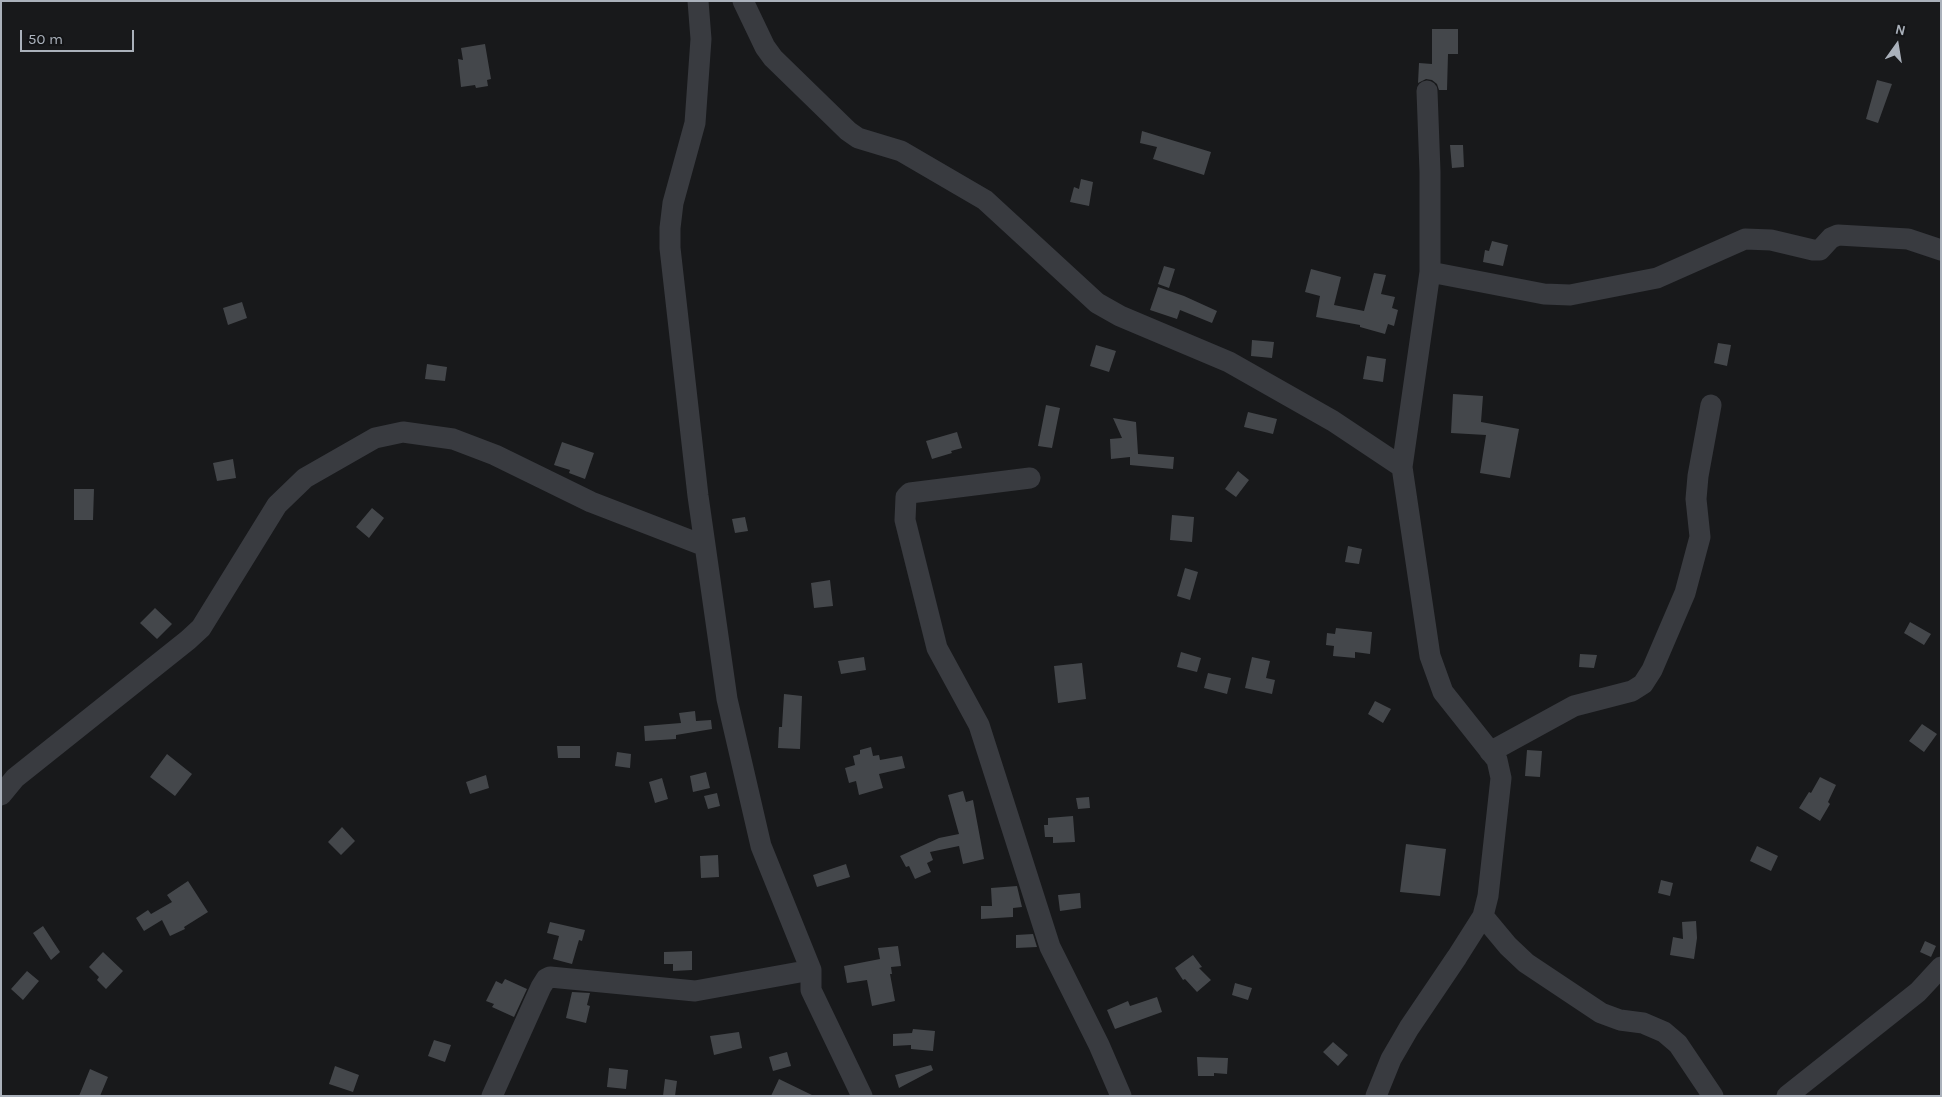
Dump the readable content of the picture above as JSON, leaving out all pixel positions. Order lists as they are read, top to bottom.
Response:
{
  "scale_bar": "50 m",
  "north": "top"
}
